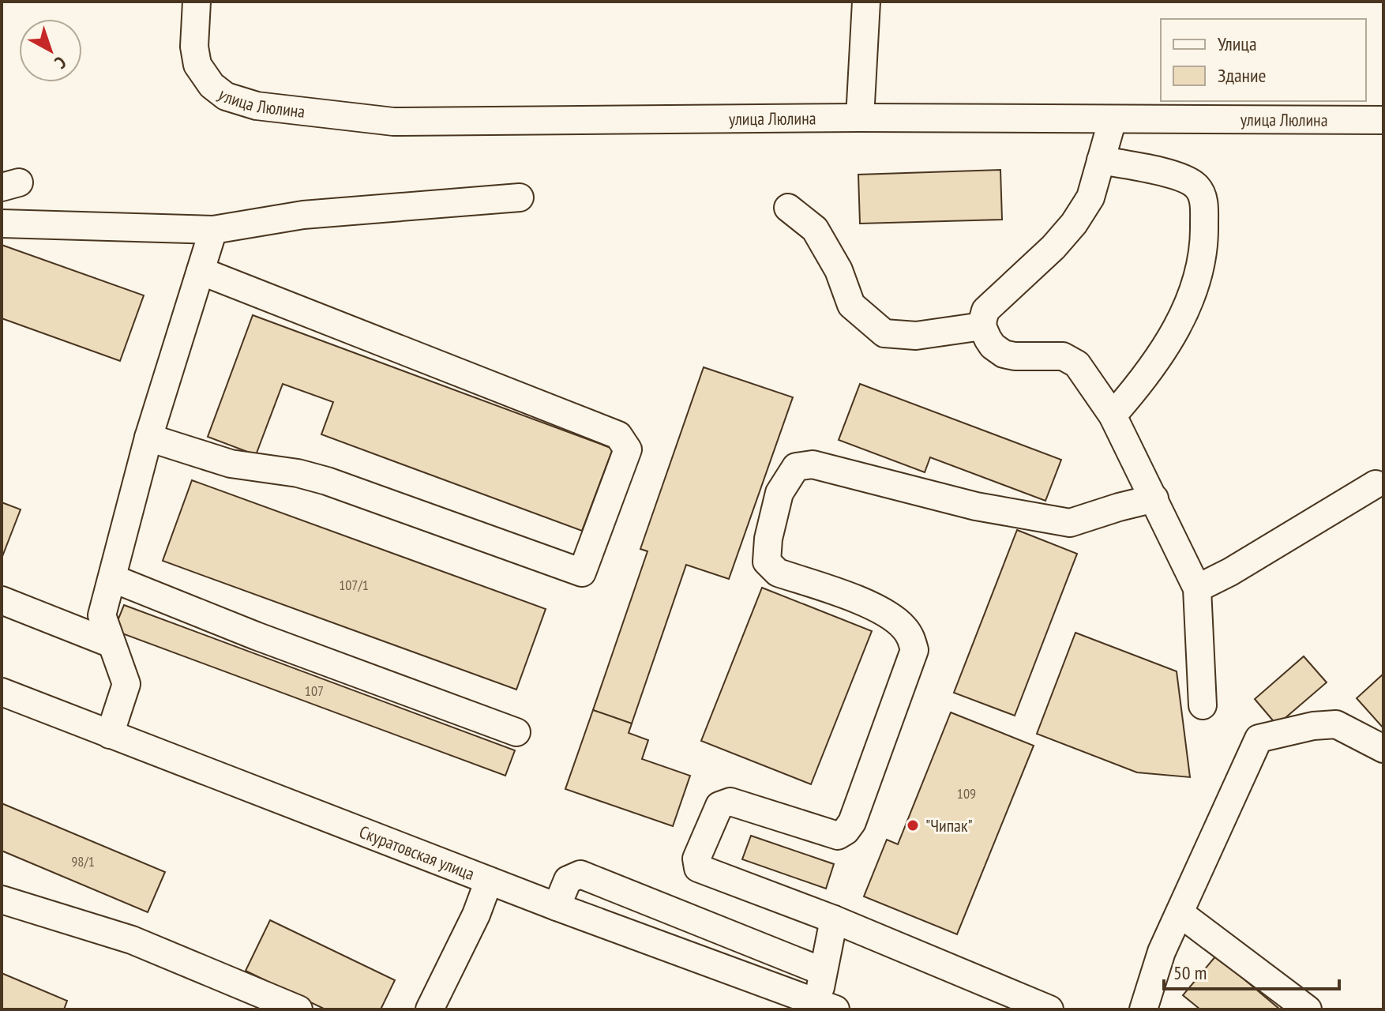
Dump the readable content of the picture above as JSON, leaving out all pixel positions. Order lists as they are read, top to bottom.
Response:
{
  "streets": {
    "street": ["улица Люлина", "Скуратовская улица"]
  },
  "places": ["\"Чипак\""],
  "house_numbers": [
    "107/1",
    "107",
    "109",
    "98/1"
  ],
  "legend": ["Улица", "Здание"],
  "scale_bar": "50 m",
  "north": "bottom right"
}
